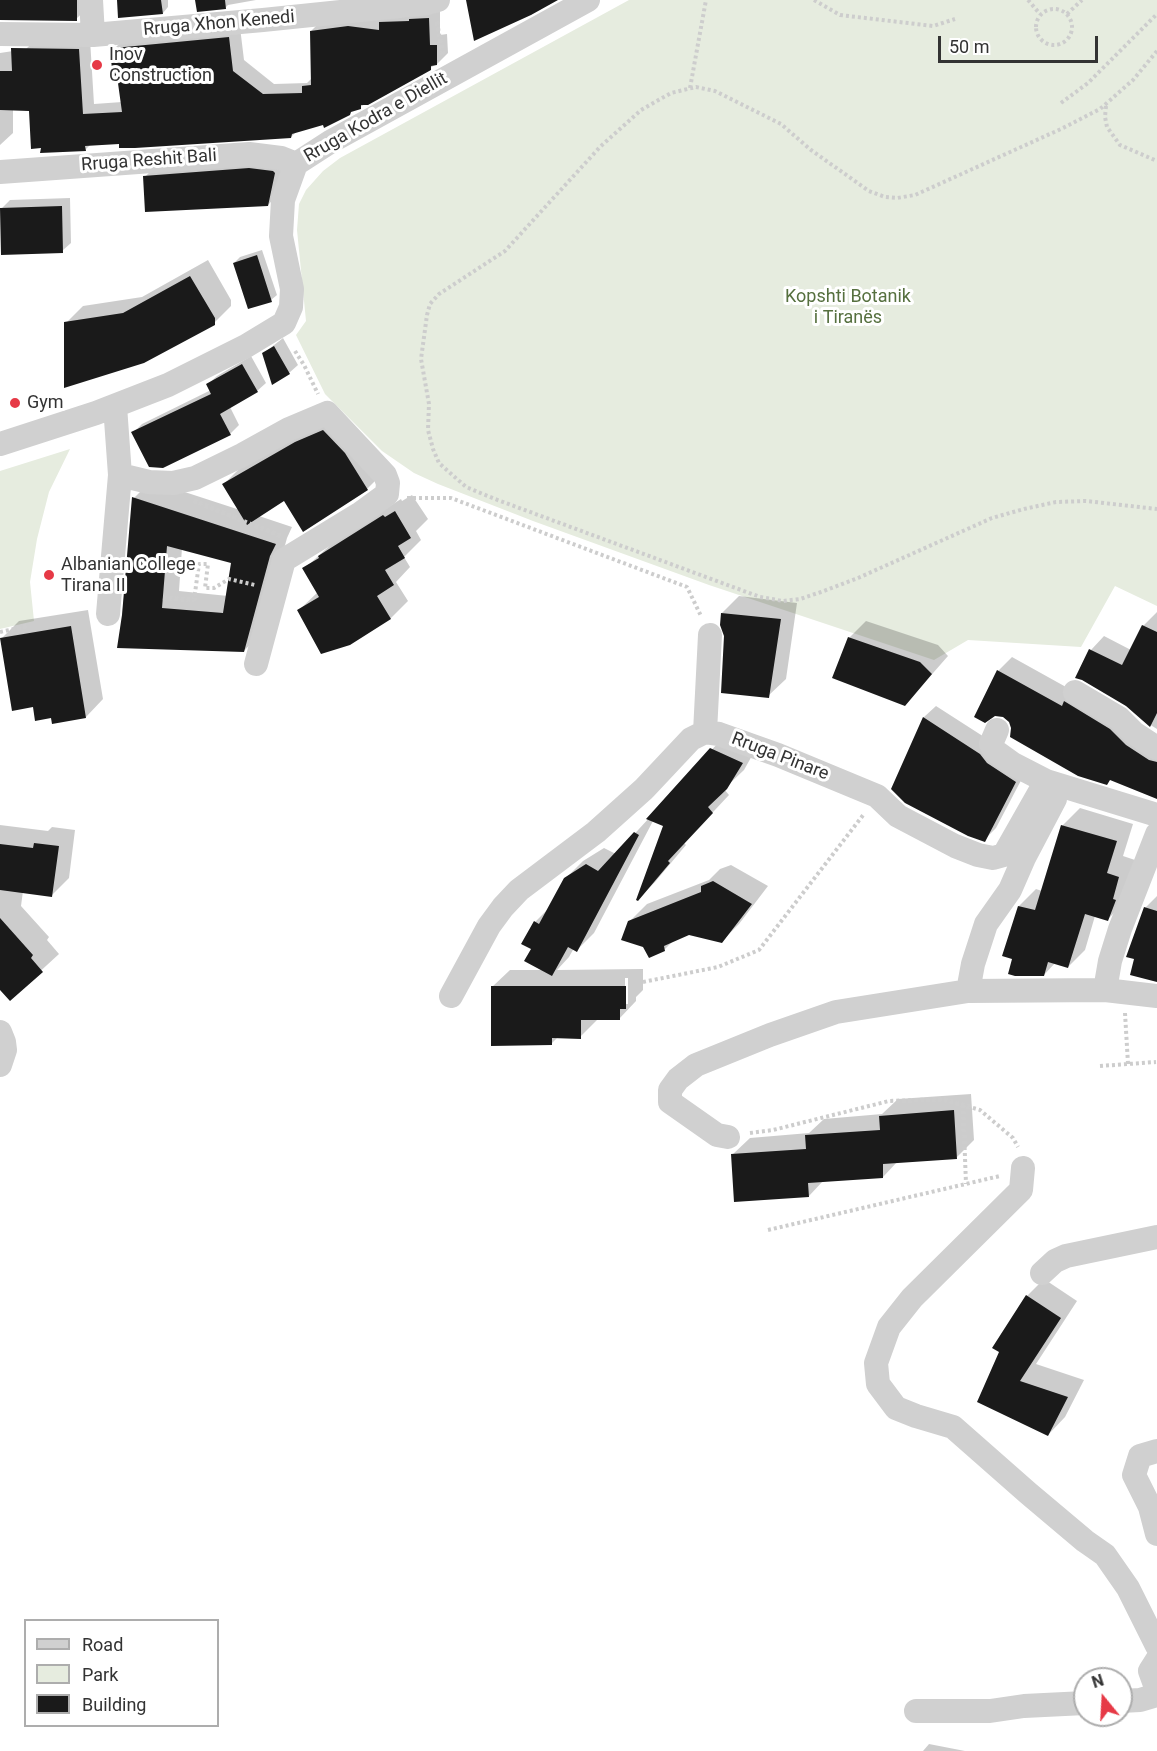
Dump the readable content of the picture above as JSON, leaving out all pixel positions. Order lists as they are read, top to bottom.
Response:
{
  "streets": {
    "street": [
      "Rruga Xhon Kenedi",
      "Rruga Kodra e Diellit",
      "Rruga Reshit Bali",
      "Rruga Pinare"
    ]
  },
  "crossings": [
    ["Rruga Kodra e Diellit", "Rruga Reshit Bali"]
  ],
  "parks": ["Kopshti Botanik i Tiranës"],
  "places": ["Inov Construction", "Gym", "Albanian College Tirana II"],
  "legend": ["Road", "Park", "Building"],
  "scale_bar": "50 m",
  "north": "top"
}
